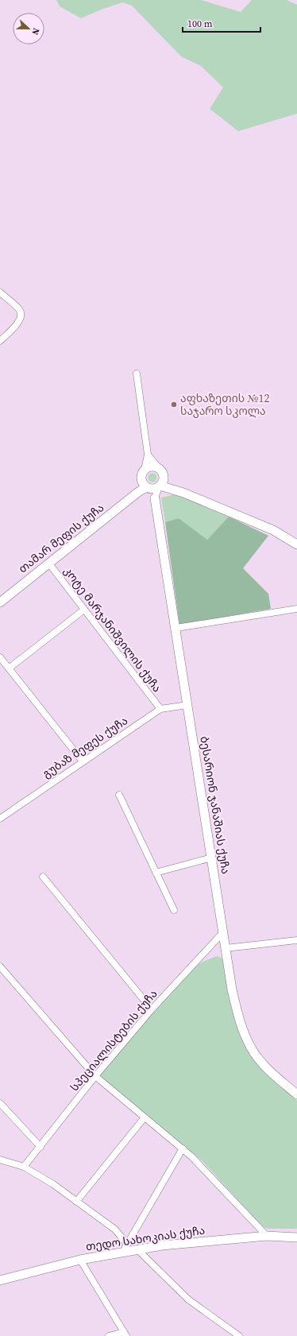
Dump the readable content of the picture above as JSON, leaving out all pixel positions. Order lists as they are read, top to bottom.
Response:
{
  "streets": {
    "street": [
      "თამარ მეფის ქუჩა",
      "კოტე მარჯანიშვილის ქუჩა",
      "გუბაზ მეფეს ქუჩა",
      "ბესარიონ ჯანაშიას ქუჩა",
      "სპეციალისტების ქუჩა",
      "თედო სახოკიას ქუჩა"
    ]
  },
  "crossings": [
    ["თამარ მეფის ქუჩა", "კოტე მარჯანიშვილის ქუჩა"],
    ["კოტე მარჯანიშვილის ქუჩა", "გუბაზ მეფეს ქუჩა"],
    ["გუბაზ მეფეს ქუჩა", "ბესარიონ ჯანაშიას ქუჩა"],
    ["ბესარიონ ჯანაშიას ქუჩა", "სპეციალისტების ქუჩა"]
  ],
  "places": ["აფხაზეთის №12 საჯარო სკოლა"],
  "scale_bar": "100 m",
  "north": "right"
}
